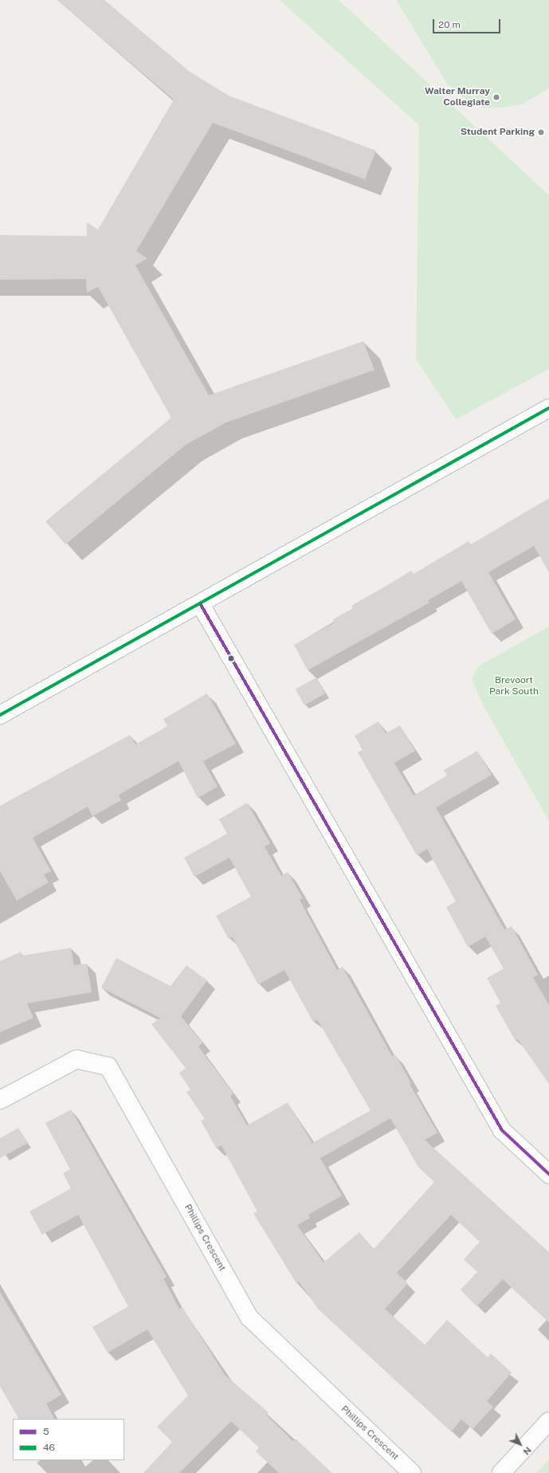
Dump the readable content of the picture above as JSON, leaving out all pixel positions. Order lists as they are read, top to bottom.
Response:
{
  "streets": {
    "street": ["Phillips Crescent"]
  },
  "parks": ["Brevoort Park South"],
  "places": ["Walter Murray Collegiate", "Student Parking"],
  "lines": ["transit line 46", "transit line 5"],
  "legend": ["5", "46"],
  "scale_bar": "20 m",
  "north": "bottom right"
}
